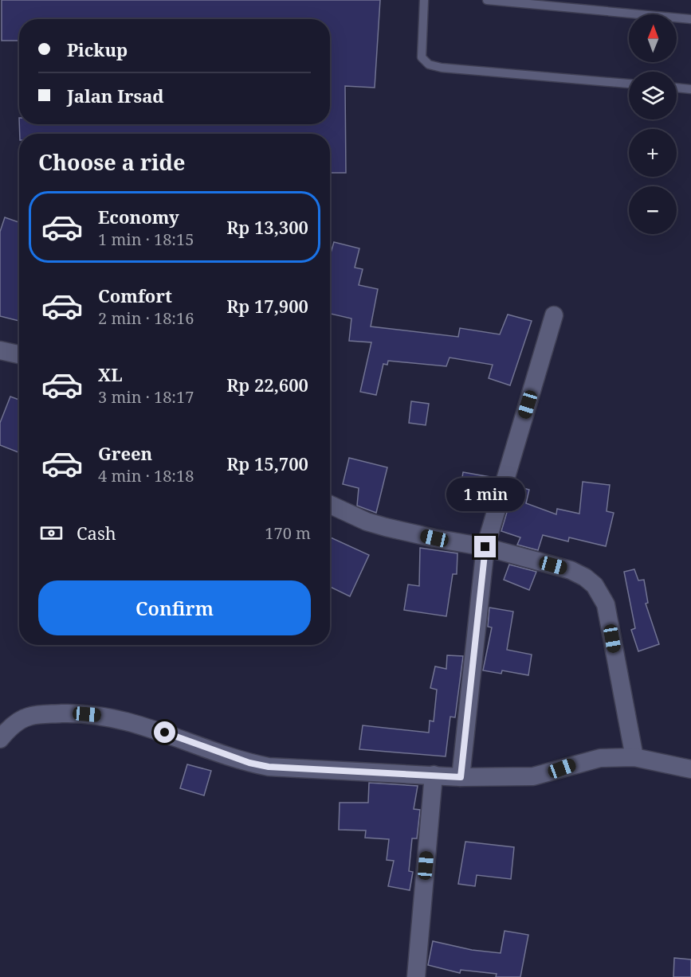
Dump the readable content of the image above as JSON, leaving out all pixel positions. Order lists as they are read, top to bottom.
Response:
{
  "north": "top",
  "page": {
    "map_buttons": ["+", "−"],
    "banner": ["Pickup", "Jalan Irsad"],
    "heading": "Choose a ride",
    "list": [
      {
        "name": "Economy",
        "note": "1 min · 18:15",
        "value": "Rp 13,300"
      },
      {
        "name": "Comfort",
        "note": "2 min · 18:16",
        "value": "Rp 17,900"
      },
      {
        "name": "XL",
        "note": "3 min · 18:17",
        "value": "Rp 22,600"
      },
      {
        "name": "Green",
        "note": "4 min · 18:18",
        "value": "Rp 15,700"
      }
    ],
    "bubble": "1 min",
    "pay": ["Cash", "170 m"],
    "buttons": "Confirm"
  }
}
